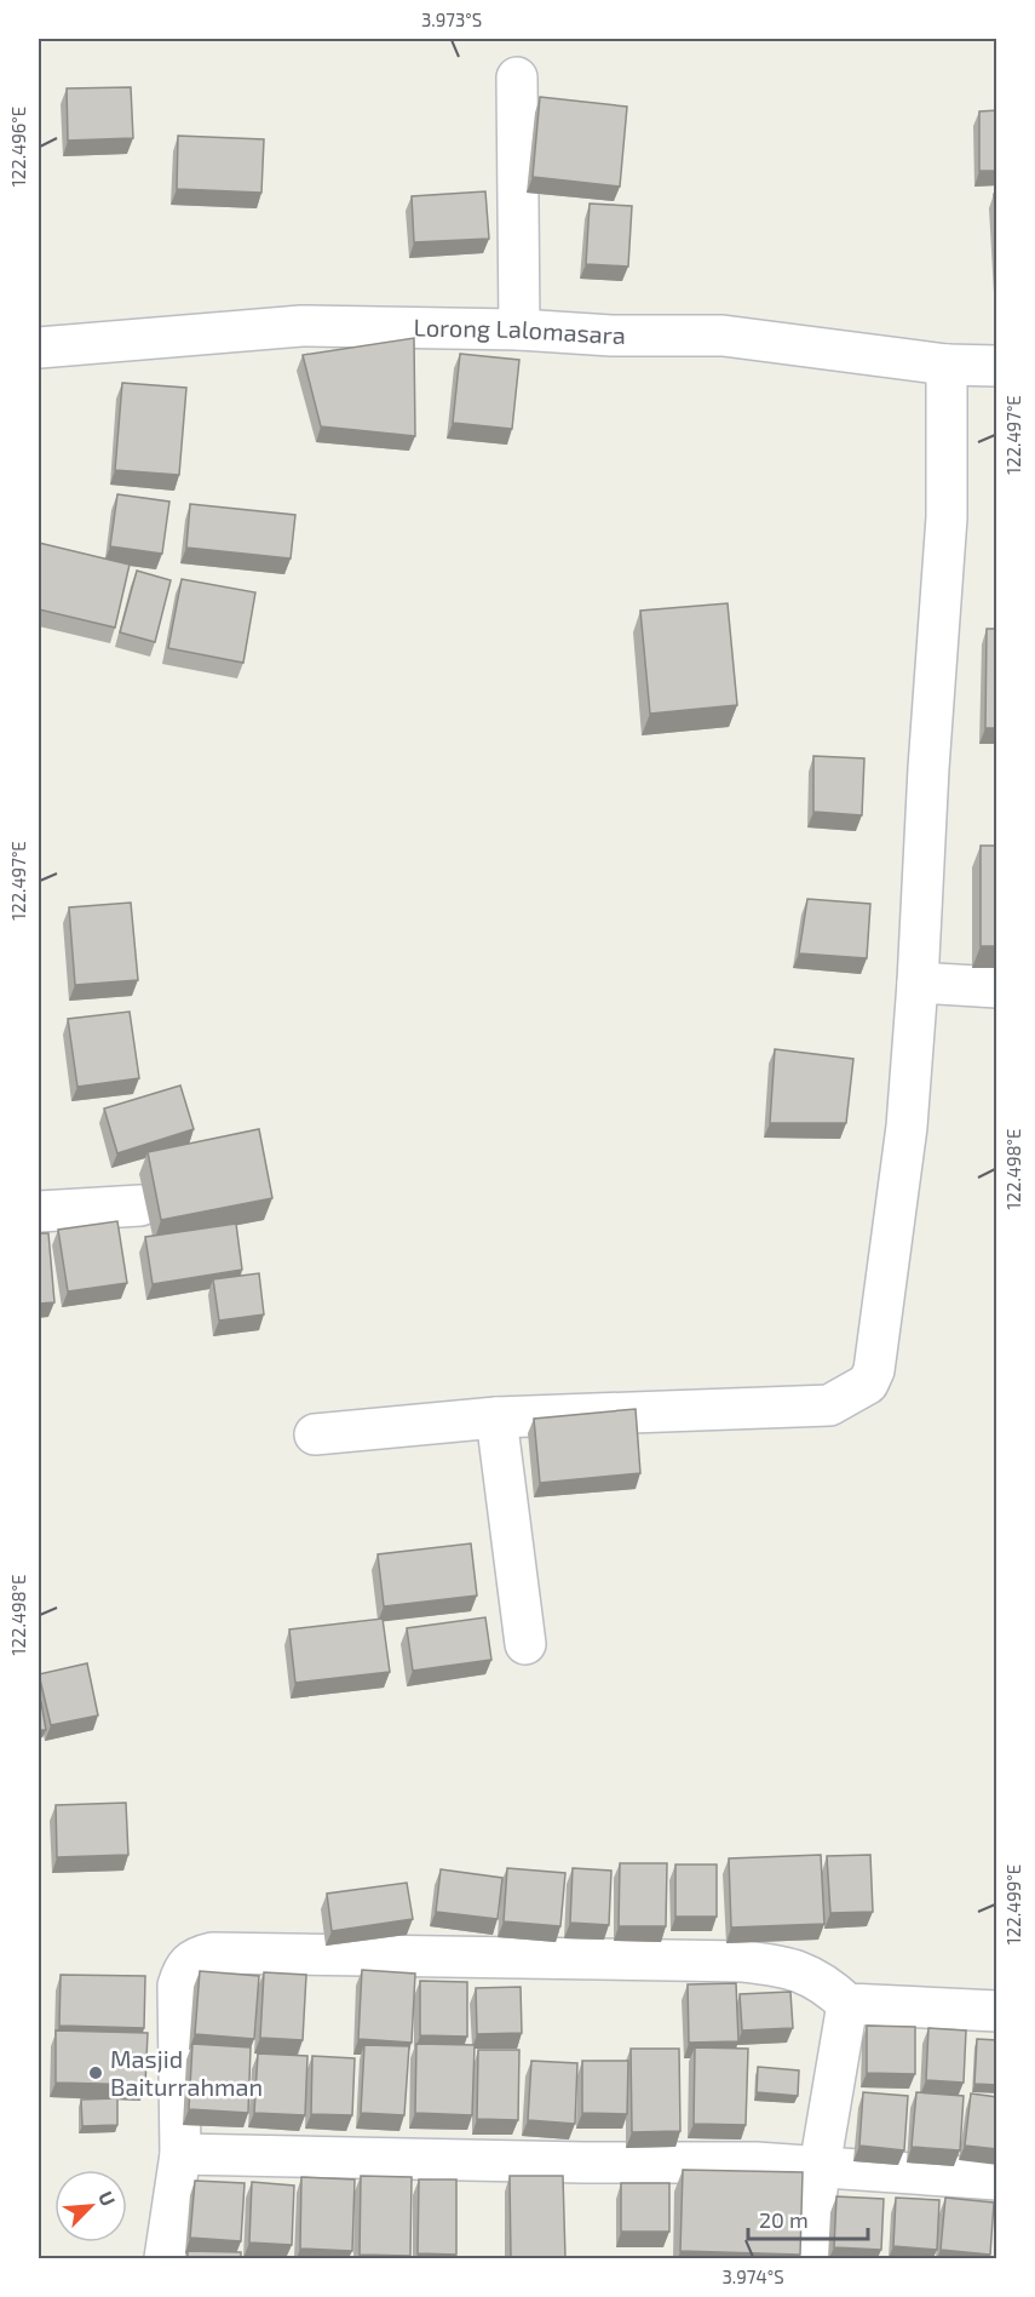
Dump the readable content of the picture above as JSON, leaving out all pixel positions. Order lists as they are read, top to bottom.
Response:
{
  "streets": {
    "street": ["Lorong Lalomasara"]
  },
  "places": ["Masjid Baiturrahman"],
  "scale_bar": "20 m",
  "north": "top right",
  "coordinates": [
    "3.973°S",
    "122.496°E",
    "122.497°E",
    "122.498°E",
    "122.499°E",
    "3.974°S"
  ]
}
